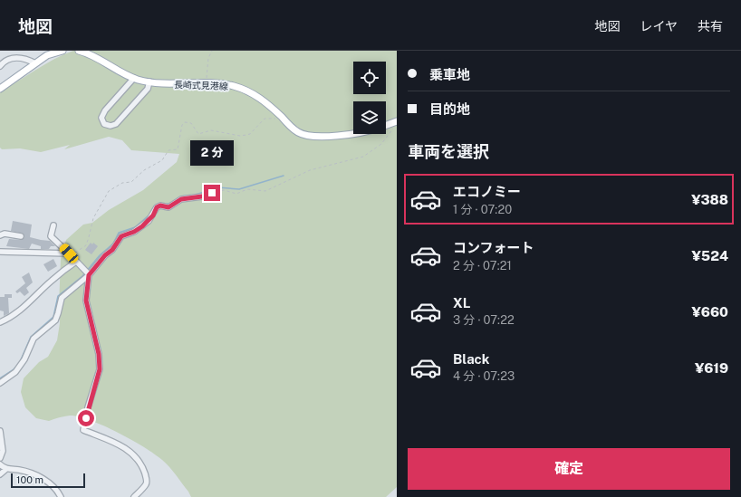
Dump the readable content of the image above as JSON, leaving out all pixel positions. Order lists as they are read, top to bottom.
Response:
{
  "streets": {
    "main road": ["長崎式見港線"]
  },
  "scale_bar": "100 m",
  "page": {
    "header": "地図",
    "nav": ["地図", "レイヤ", "共有"],
    "banner": ["乗車地", "目的地"],
    "heading": "車両を選択",
    "bubble": "2 分",
    "list": [
      {
        "name": "エコノミー",
        "note": "1 分 · 07:20",
        "value": "¥388"
      },
      {
        "name": "コンフォート",
        "note": "2 分 · 07:21",
        "value": "¥524"
      },
      {
        "name": "XL",
        "note": "3 分 · 07:22",
        "value": "¥660"
      },
      {
        "name": "Black",
        "note": "4 分 · 07:23",
        "value": "¥619"
      }
    ],
    "buttons": "確定",
    "scale": "100 m"
  }
}
